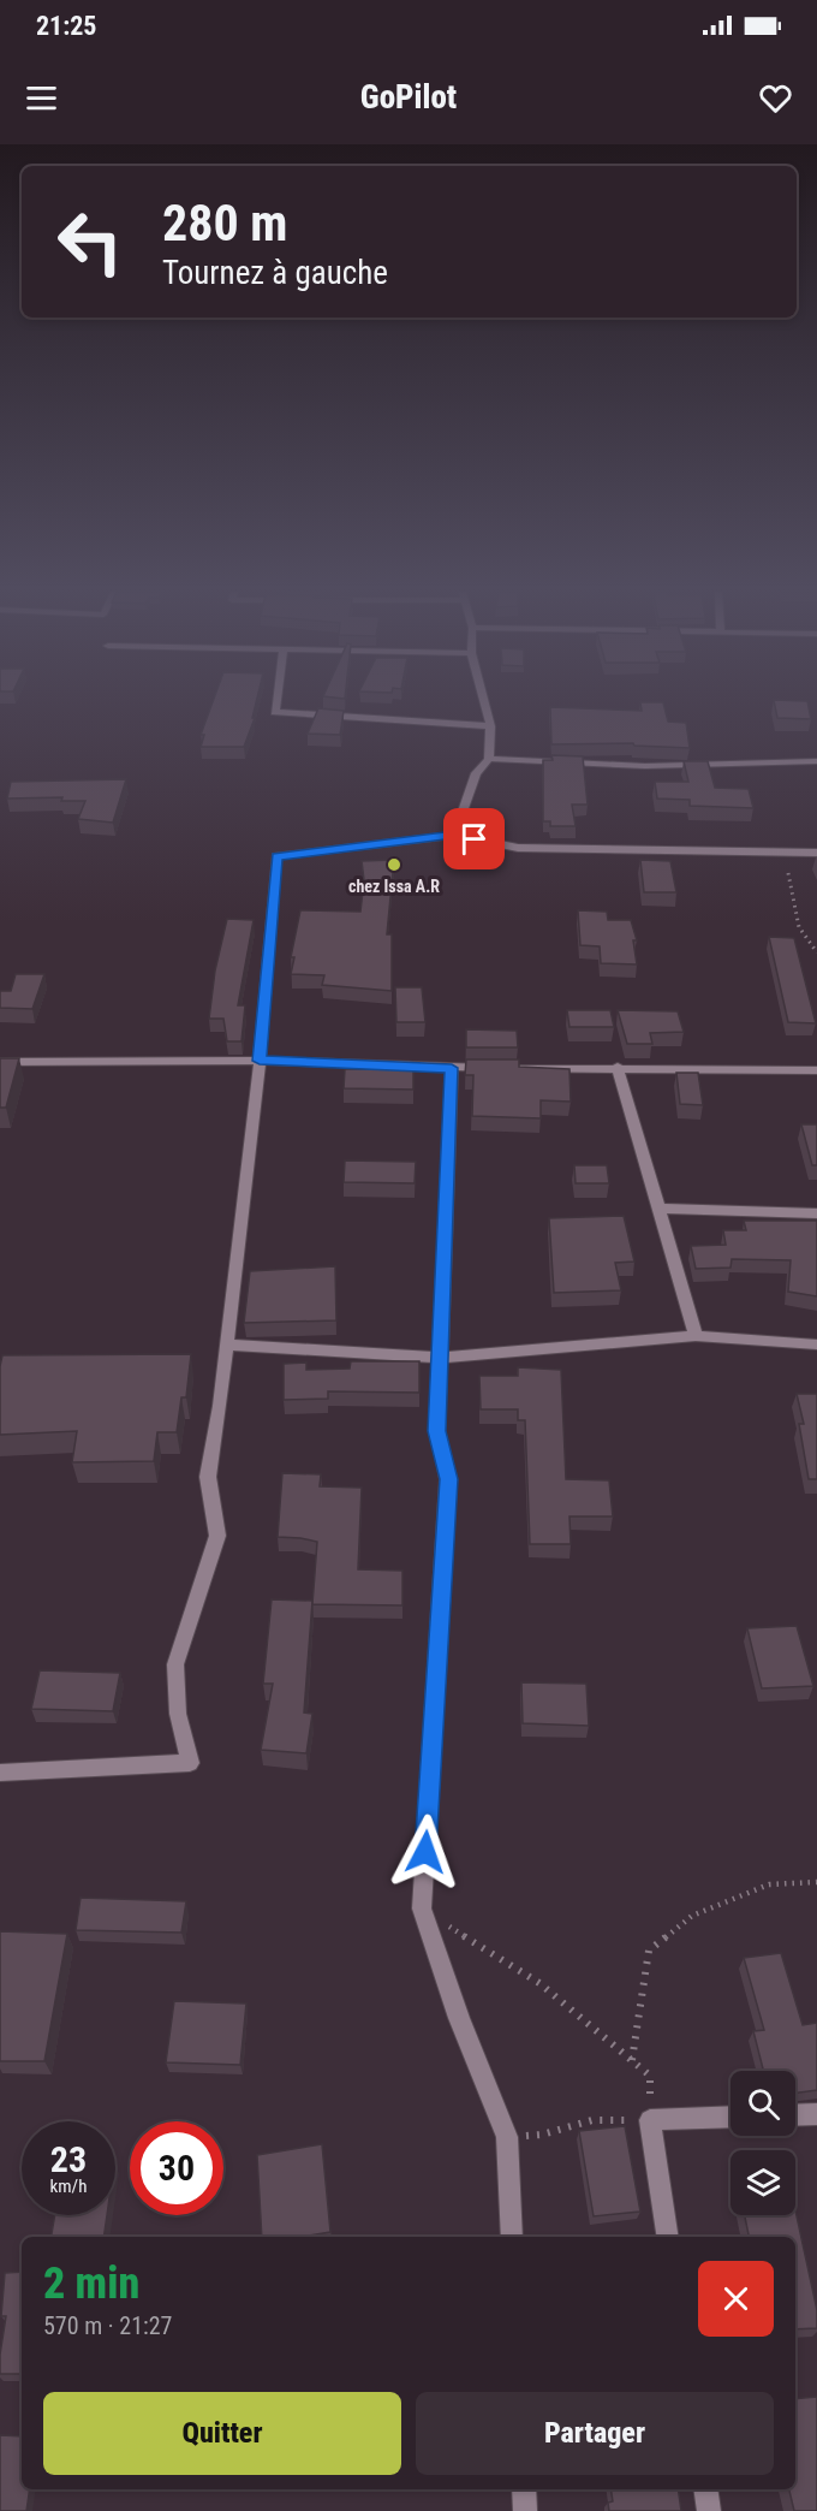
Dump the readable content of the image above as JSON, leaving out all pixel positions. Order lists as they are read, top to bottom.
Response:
{
  "places": ["chez Issa A.R"],
  "page": {
    "status": "21:25",
    "header": "GoPilot",
    "turn": ["280 m", "Tournez à gauche"],
    "speed": "23 km/h",
    "limit": "30",
    "heading": ["2 min", "570 m · 21:27"],
    "buttons": ["Quitter", "Partager"]
  }
}
